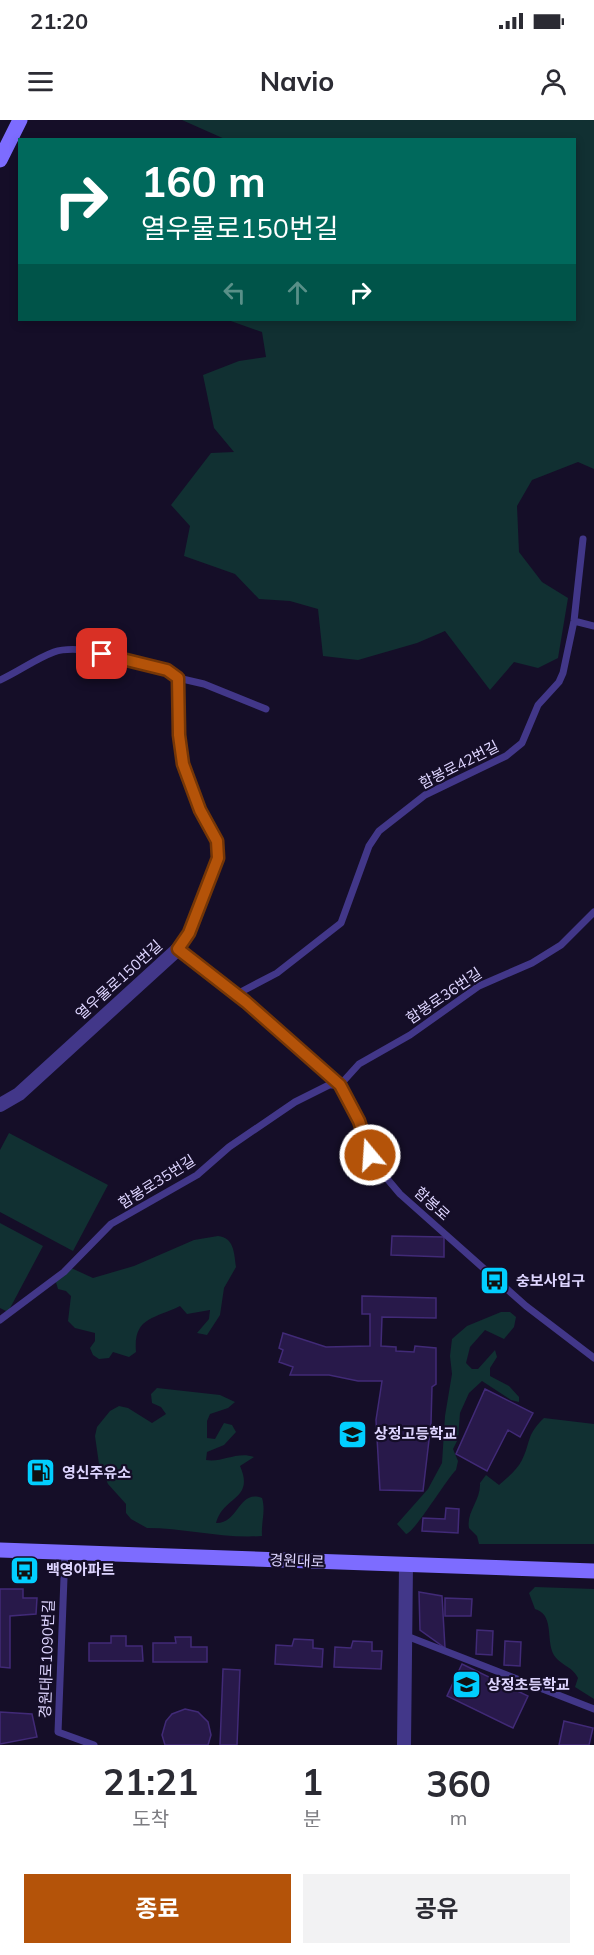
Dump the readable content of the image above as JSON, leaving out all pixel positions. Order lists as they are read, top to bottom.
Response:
{
  "streets": {
    "main road": ["경원대로"],
    "street": ["열우물로150번길"],
    "lane": [
      "함봉로42번길",
      "함봉로36번길",
      "함봉로35번길",
      "함봉로",
      "경원대로1090번길"
    ]
  },
  "crossings": [
    ["함봉로42번길", "함봉로"],
    ["열우물로150번길", "함봉로"],
    ["함봉로36번길", "함봉로35번길"],
    ["함봉로36번길", "함봉로"],
    ["함봉로35번길", "함봉로"],
    ["경원대로", "경원대로1090번길"]
  ],
  "places": {
    "bus stop": ["숭보사입구", "백영아파트"],
    "school or university": ["상정고등학교", "상정초등학교"],
    "fuel station": ["영신주유소"]
  },
  "page": {
    "status": "21:20",
    "header": "Navio",
    "turn": ["160 m", "열우물로150번길"],
    "eta": [
      "21:21",
      "도착",
      "1",
      "분",
      "360",
      "m"
    ],
    "buttons": ["종료", "공유"]
  }
}
